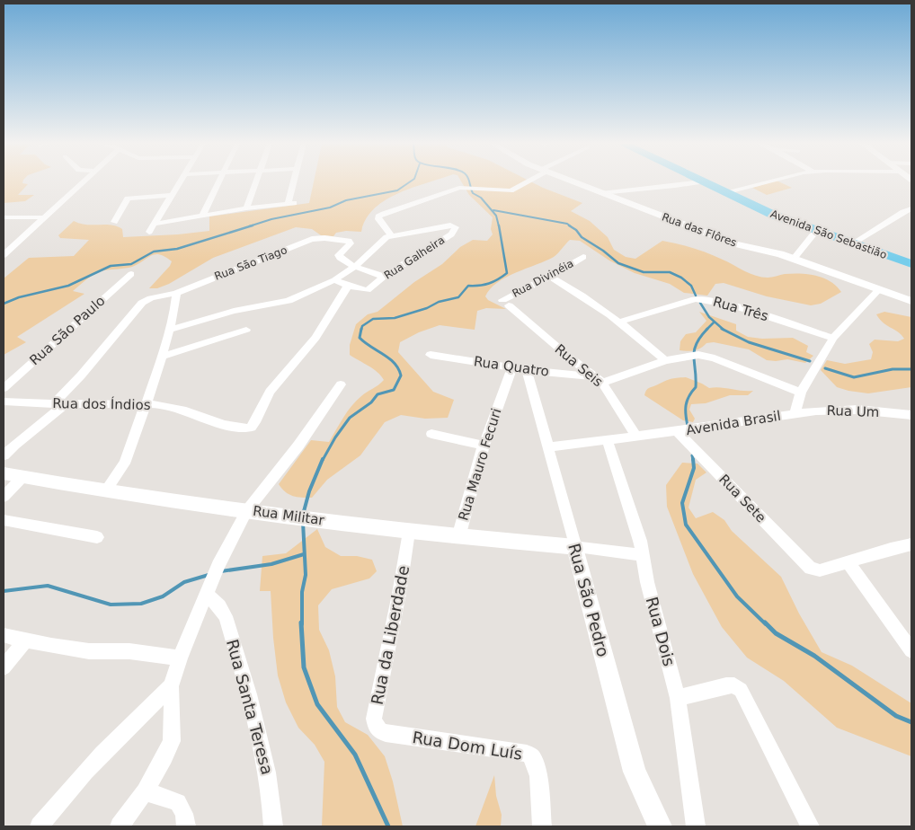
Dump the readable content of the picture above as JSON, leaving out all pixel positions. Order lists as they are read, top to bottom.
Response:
{
  "streets": {
    "main road": ["Avenida São Sebastião"],
    "street": [
      "Rua das Flôres",
      "Rua Galheira",
      "Rua São Tiago",
      "Rua Divinéia",
      "Rua Três",
      "Rua São Paulo",
      "Rua Seis",
      "Rua Quatro",
      "Rua dos Índios",
      "Rua Um",
      "Avenida Brasil",
      "Rua Mauro Fecuri",
      "Rua Sete",
      "Rua Militar",
      "Rua São Pedro",
      "Rua Dois",
      "Rua da Liberdade",
      "Rua Santa Teresa",
      "Rua Dom Luís"
    ]
  },
  "crossings": [
    ["Rua das Flôres", "Avenida Brasil"],
    ["Rua Galheira", "Rua dos Índios"],
    ["Rua São Tiago", "Rua dos Índios"],
    ["Rua Divinéia", "Rua Seis"],
    ["Rua Três", "Avenida Brasil"],
    ["Rua Seis", "Rua Quatro"],
    ["Rua Seis", "Avenida Brasil"],
    ["Rua Quatro", "Rua Mauro Fecuri"],
    ["Rua Quatro", "Rua São Pedro"],
    ["Rua Um", "Avenida Brasil"],
    ["Avenida Brasil", "Rua Sete"],
    ["Avenida Brasil", "Rua São Pedro"],
    ["Avenida Brasil", "Rua Dois"],
    ["Rua Mauro Fecuri", "Rua Militar"],
    ["Rua Militar", "Rua São Pedro"],
    ["Rua Militar", "Rua da Liberdade"],
    ["Rua da Liberdade", "Rua Dom Luís"]
  ]
}
